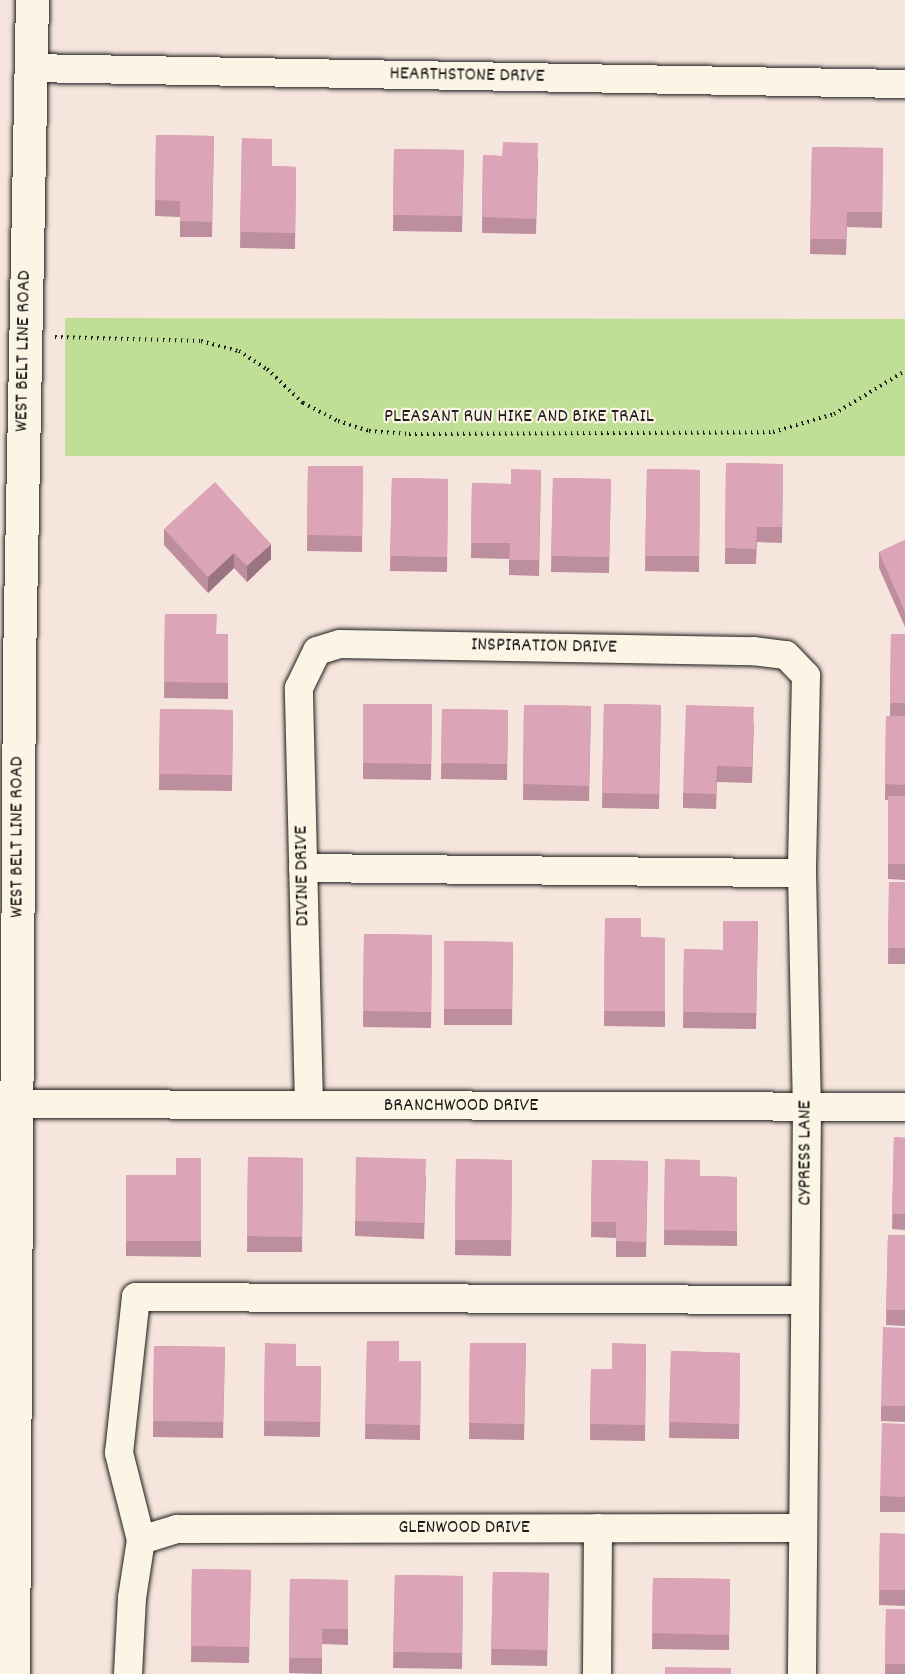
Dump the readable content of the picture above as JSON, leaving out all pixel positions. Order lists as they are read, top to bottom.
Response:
{
  "streets": {
    "main road": ["WEST BELT LINE ROAD"],
    "street": [
      "HEARTHSTONE DRIVE",
      "INSPIRATION DRIVE",
      "DIVINE DRIVE",
      "BRANCHWOOD DRIVE",
      "CYPRESS LANE",
      "GLENWOOD DRIVE"
    ],
    "path": ["PLEASANT RUN HIKE AND BIKE TRAIL"]
  },
  "crossings": [
    ["HEARTHSTONE DRIVE", "WEST BELT LINE ROAD"],
    ["WEST BELT LINE ROAD", "PLEASANT RUN HIKE AND BIKE TRAIL"],
    ["WEST BELT LINE ROAD", "BRANCHWOOD DRIVE"],
    ["INSPIRATION DRIVE", "DIVINE DRIVE"],
    ["INSPIRATION DRIVE", "CYPRESS LANE"],
    ["DIVINE DRIVE", "BRANCHWOOD DRIVE"],
    ["BRANCHWOOD DRIVE", "CYPRESS LANE"],
    ["CYPRESS LANE", "GLENWOOD DRIVE"]
  ]
}
